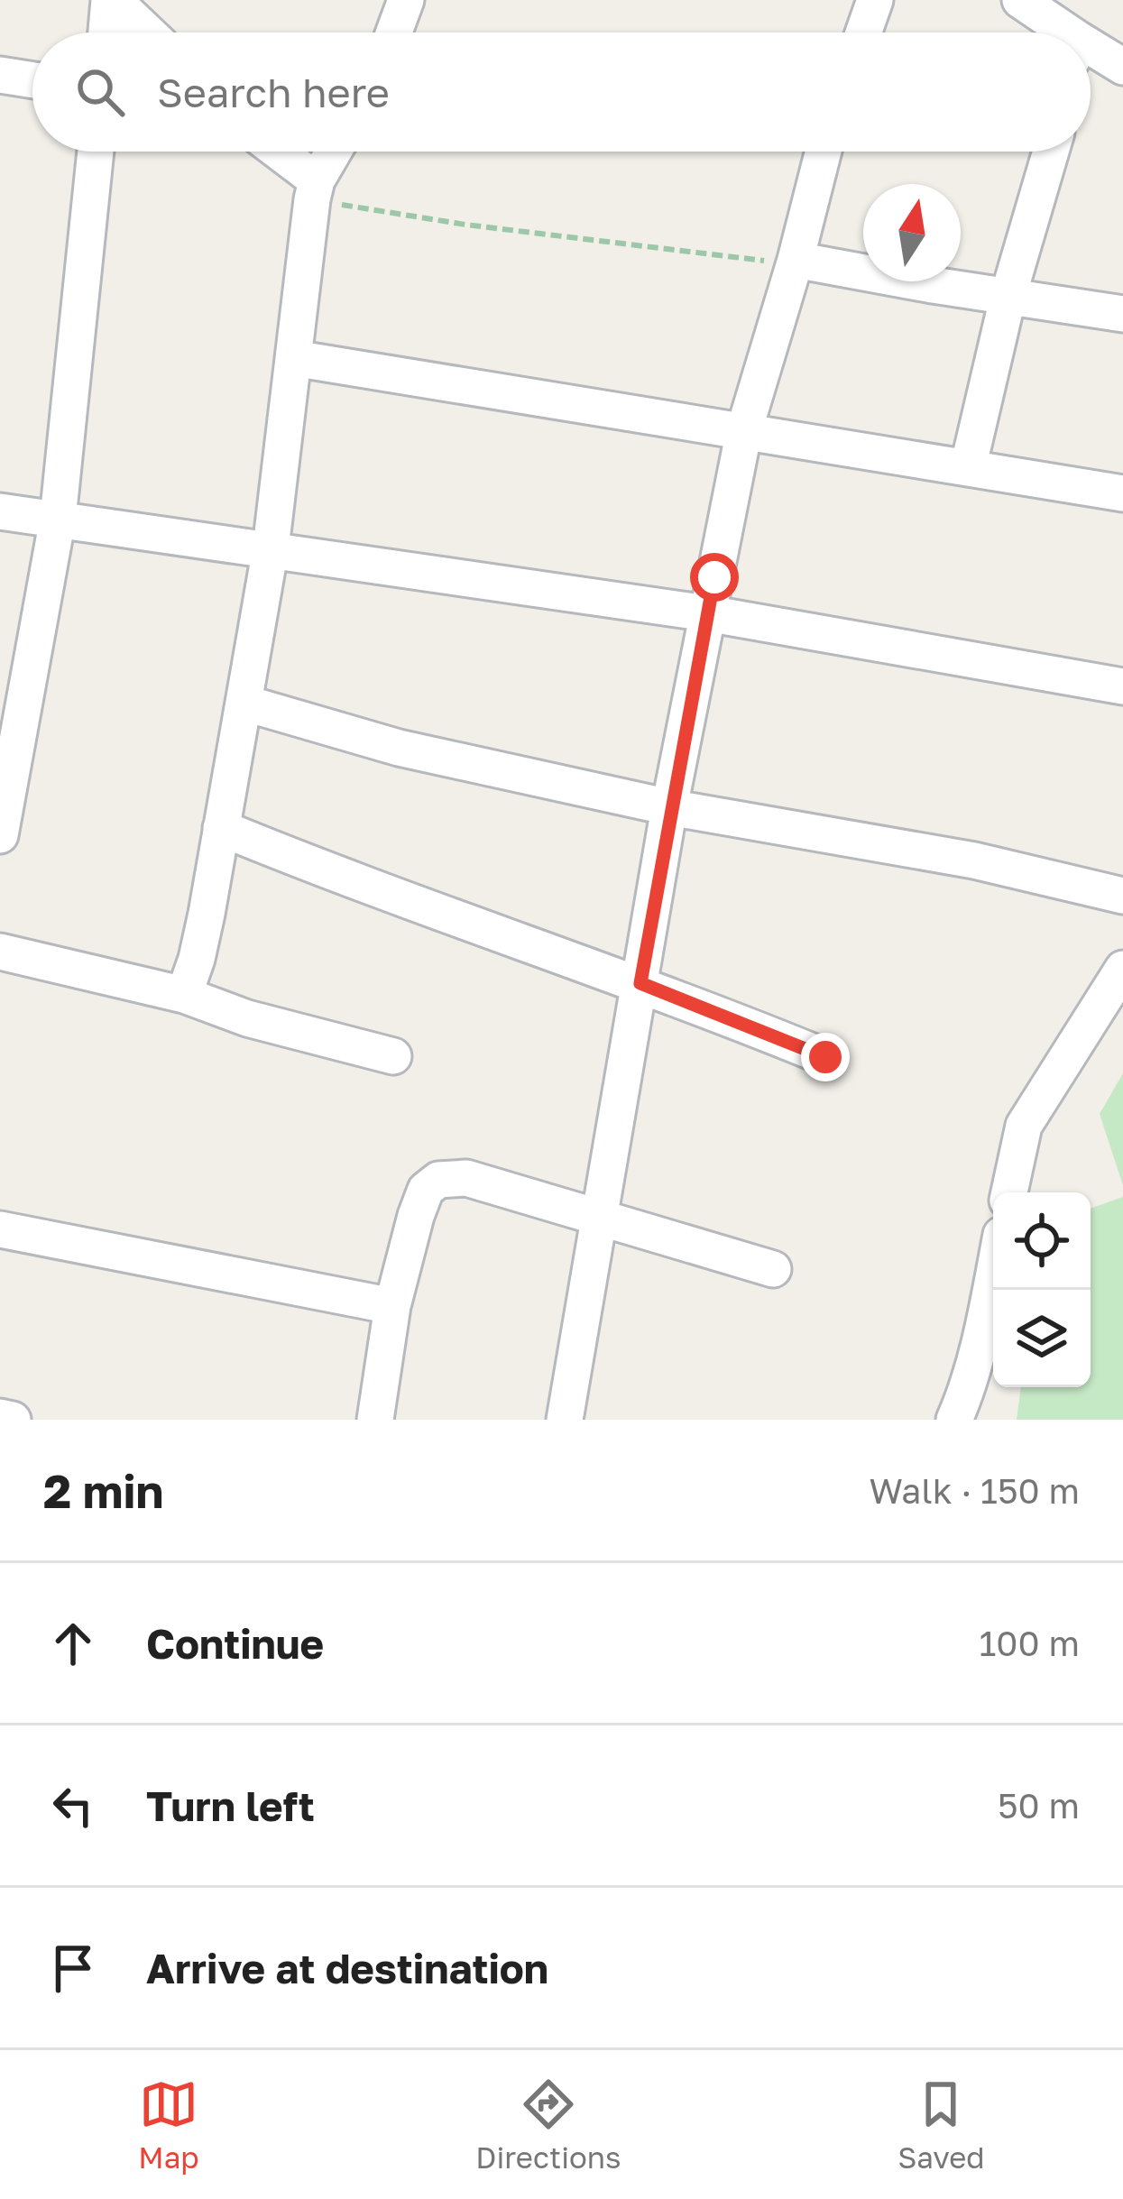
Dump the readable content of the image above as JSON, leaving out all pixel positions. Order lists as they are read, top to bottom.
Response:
{
  "north": "top",
  "page": {
    "search": "Search here",
    "heading": ["2 min", "Walk · 150 m"],
    "list": [
      ["Continue", "100 m"],
      ["Turn left", "50 m"],
      "Arrive at destination"
    ],
    "nav": ["Map", "Directions", "Saved"]
  }
}
